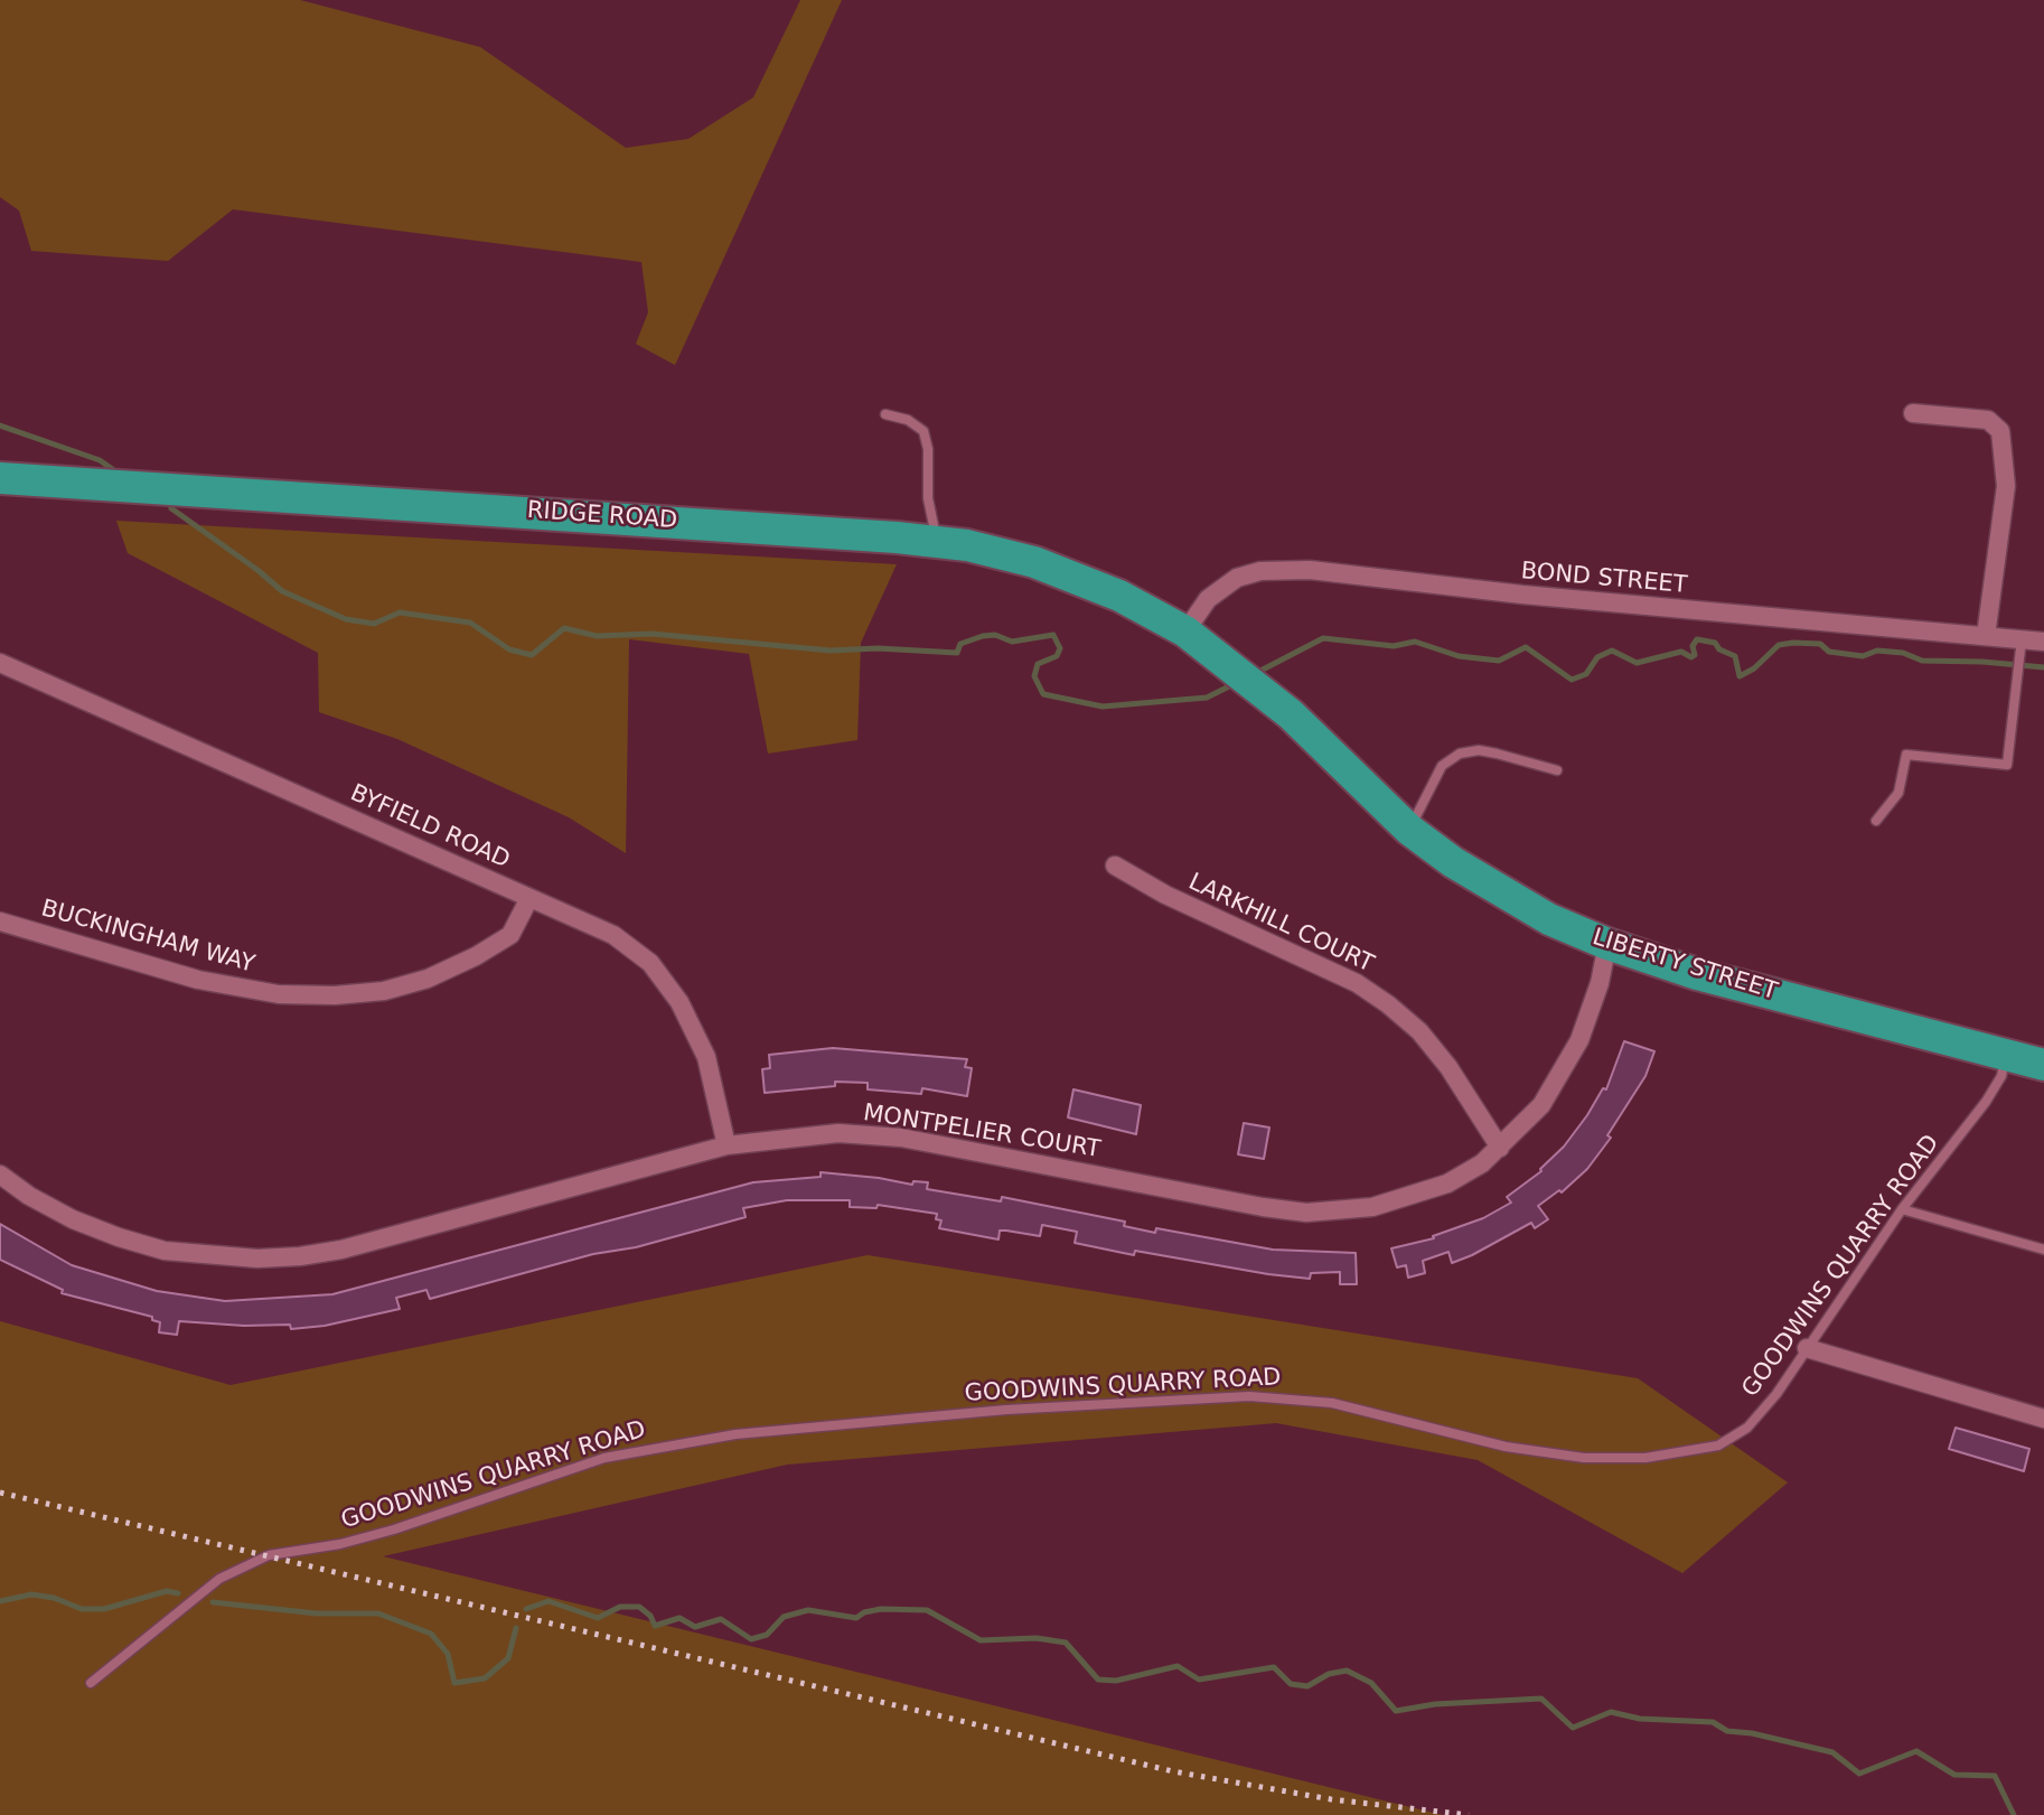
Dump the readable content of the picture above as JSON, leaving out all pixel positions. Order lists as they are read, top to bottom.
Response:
{
  "streets": {
    "highway": ["RIDGE ROAD", "LIBERTY STREET"],
    "street": [
      "BOND STREET",
      "BYFIELD ROAD",
      "LARKHILL COURT",
      "BUCKINGHAM WAY",
      "MONTPELIER COURT"
    ],
    "lane": ["GOODWINS QUARRY ROAD"]
  },
  "crossings": [
    ["RIDGE ROAD", "BOND STREET"],
    ["RIDGE ROAD", "LIBERTY STREET"],
    ["BOND STREET", "LIBERTY STREET"],
    ["BYFIELD ROAD", "BUCKINGHAM WAY"],
    ["BYFIELD ROAD", "MONTPELIER COURT"],
    ["LARKHILL COURT", "MONTPELIER COURT"],
    ["LIBERTY STREET", "MONTPELIER COURT"],
    ["LIBERTY STREET", "GOODWINS QUARRY ROAD"]
  ]
}
